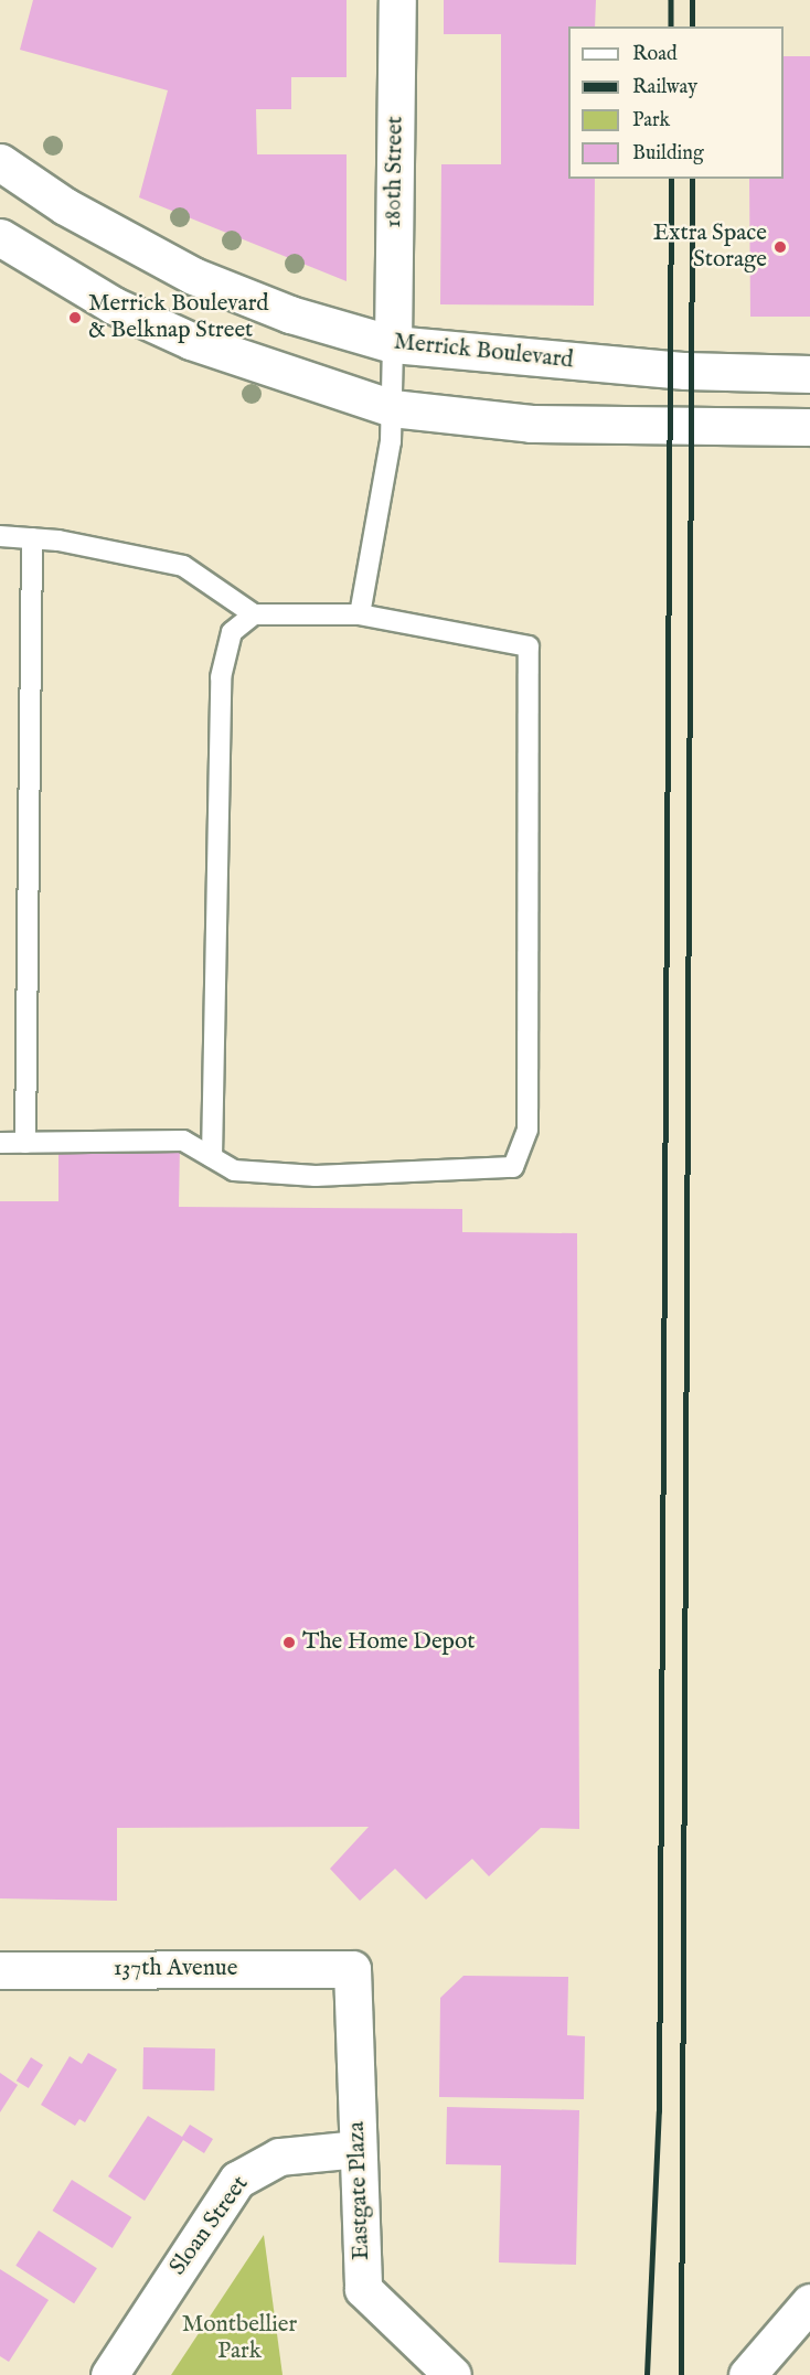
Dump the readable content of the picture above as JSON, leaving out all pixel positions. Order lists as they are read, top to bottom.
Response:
{
  "streets": {
    "main road": [
      "180th Street",
      "Merrick Boulevard",
      "137th Avenue",
      "Eastgate Plaza",
      "Sloan Street"
    ]
  },
  "crossings": [
    ["180th Street", "Merrick Boulevard"],
    ["137th Avenue", "Eastgate Plaza"],
    ["Eastgate Plaza", "Sloan Street"]
  ],
  "parks": ["Montbellier Park"],
  "places": ["Extra Space Storage", "Merrick Boulevard & Belknap Street", "The Home Depot"],
  "legend": [
    "Road",
    "Railway",
    "Park",
    "Building"
  ]
}
